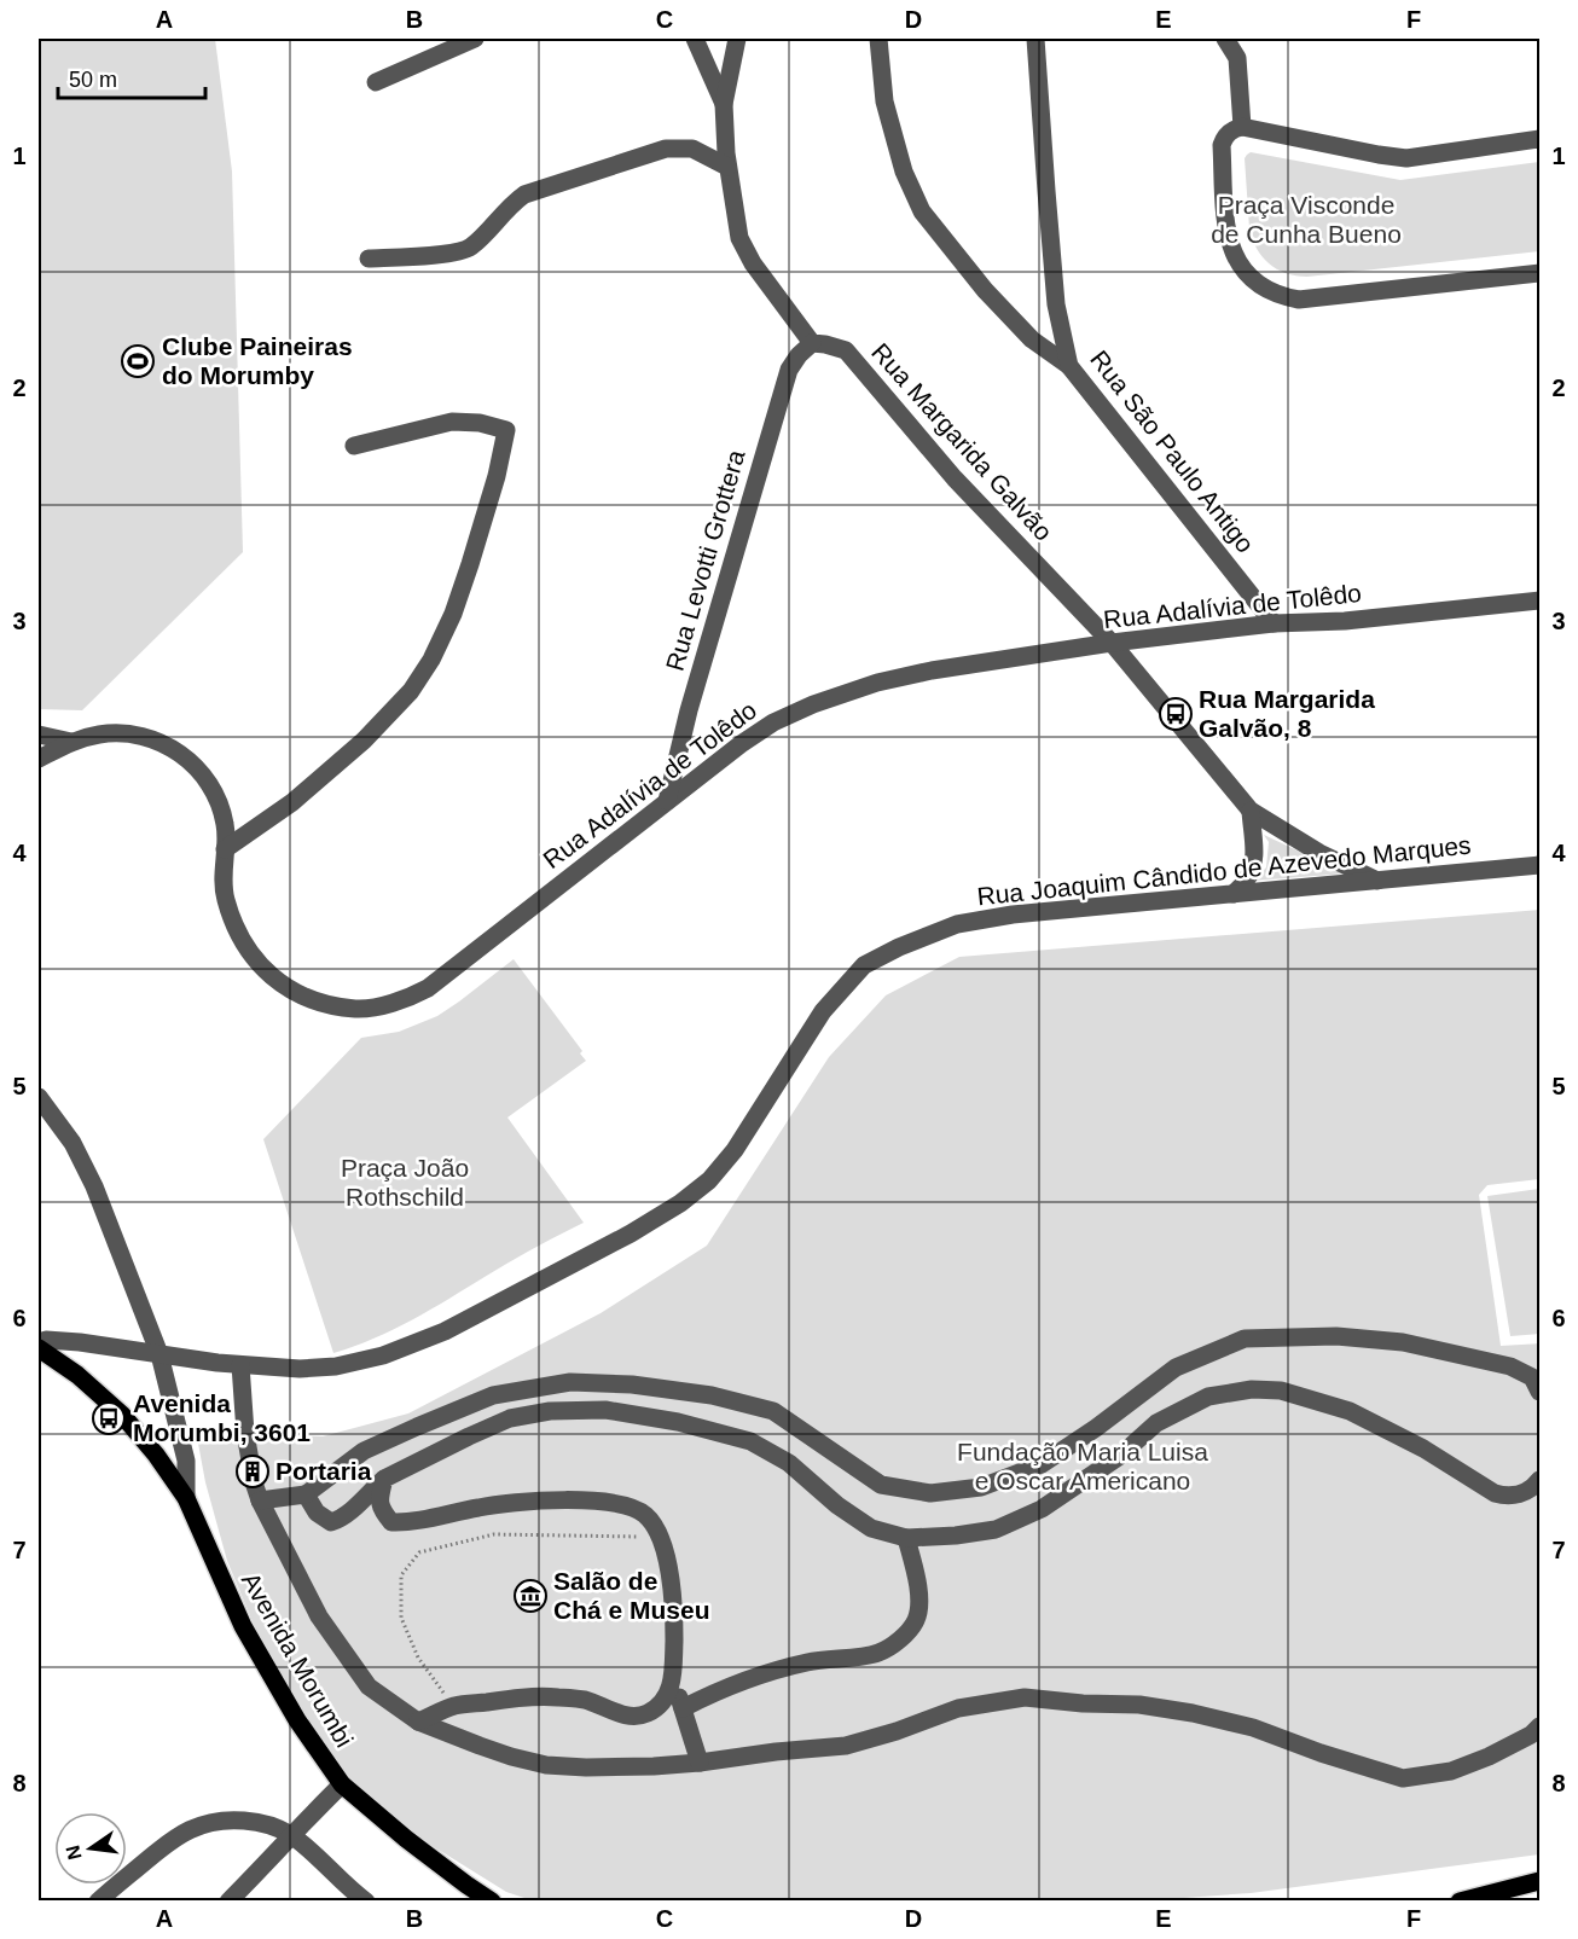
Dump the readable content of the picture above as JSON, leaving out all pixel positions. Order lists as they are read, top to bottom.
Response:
{
  "streets": {
    "main road": ["Avenida Morumbi"],
    "street": [
      "Rua Margarida Galvão",
      "Rua São Paulo Antigo",
      "Rua Levotti Grottera",
      "Rua Adalívia de Tolêdo",
      "Rua Joaquim Cândido de Azevedo Marques"
    ]
  },
  "crossings": [
    ["Rua Margarida Galvão", "Rua Levotti Grottera"],
    ["Rua Margarida Galvão", "Rua Adalívia de Tolêdo"],
    ["Rua Margarida Galvão", "Rua Joaquim Cândido de Azevedo Marques"],
    ["Rua São Paulo Antigo", "Rua Adalívia de Tolêdo"],
    ["Rua Levotti Grottera", "Rua Adalívia de Tolêdo"]
  ],
  "parks": ["Praça Visconde de Cunha Bueno", "Praça João Rothschild", "Fundação Maria Luisa e Oscar Americano"],
  "places": {
    "sports": ["Clube Paineiras do Morumby"],
    "bus stop": ["Rua Margarida Galvão, 8", "Avenida Morumbi, 3601"],
    "building": ["Portaria"],
    "museum": ["Salão de Chá e Museu"]
  },
  "scale_bar": "50 m",
  "north": "left",
  "grid": {
    "columns": [
      "A",
      "B",
      "C",
      "D",
      "E",
      "F"
    ],
    "rows": [
      "1",
      "2",
      "3",
      "4",
      "5",
      "6",
      "7",
      "8"
    ]
  }
}
